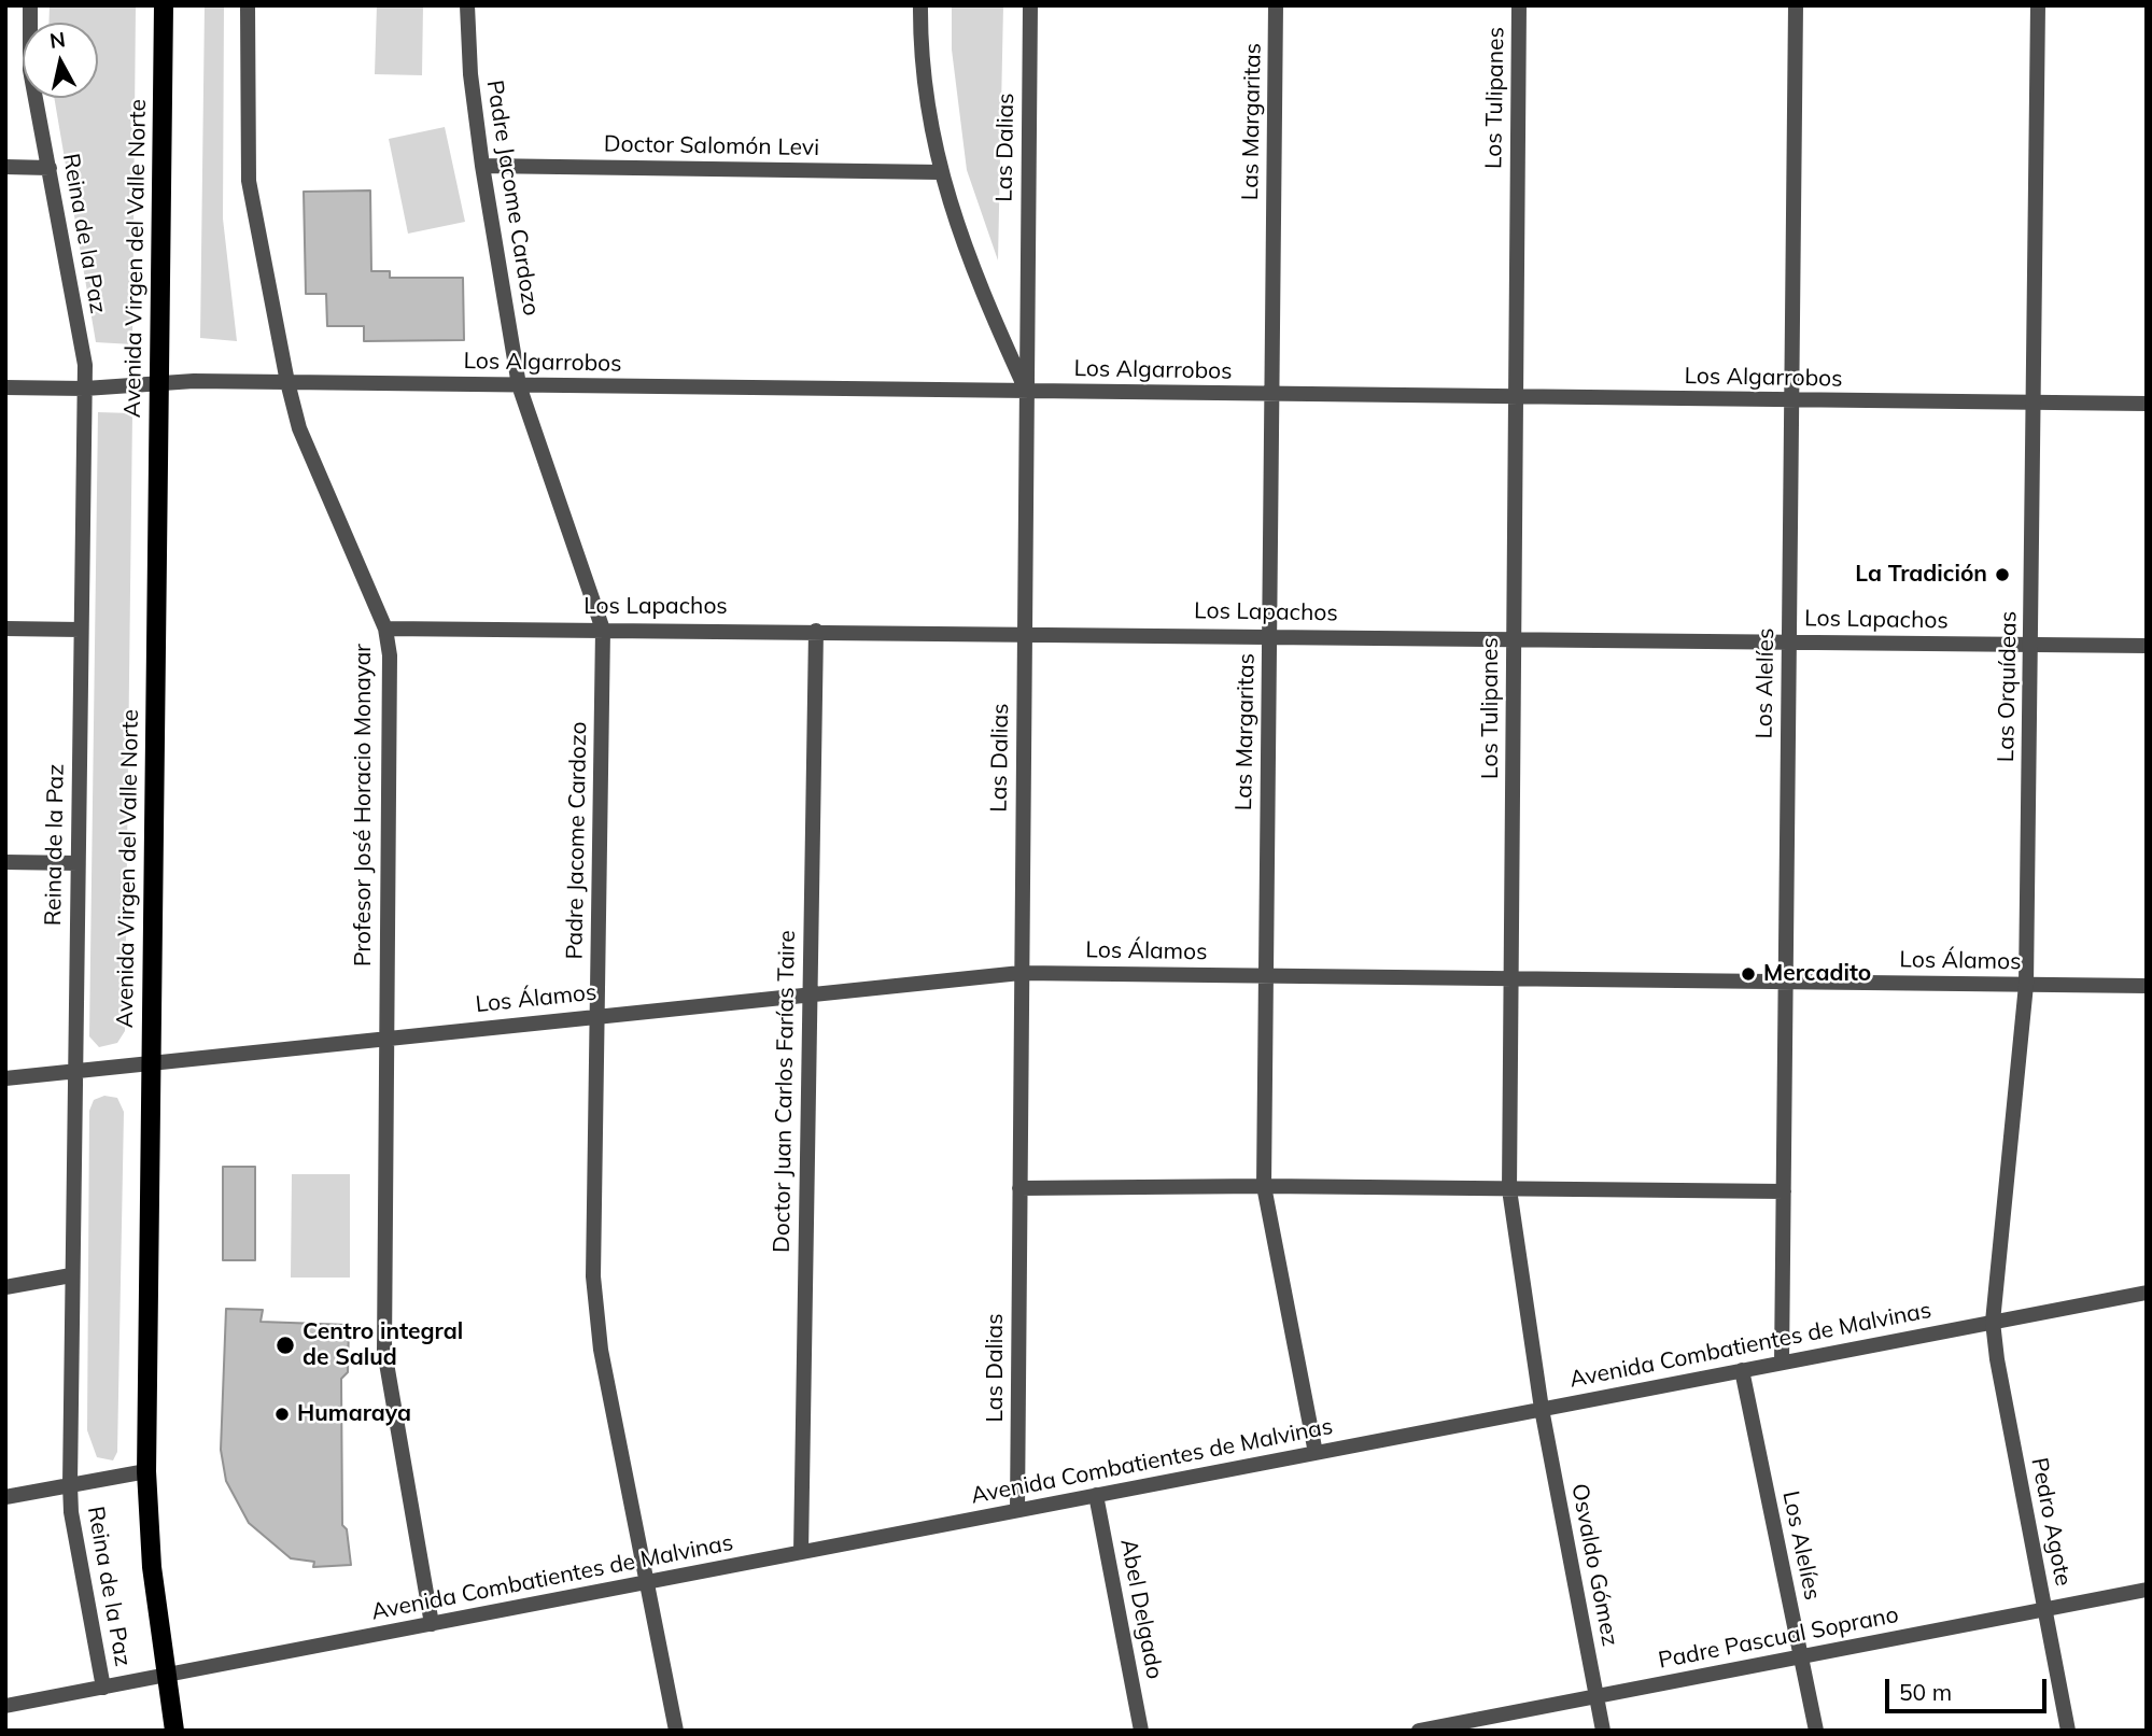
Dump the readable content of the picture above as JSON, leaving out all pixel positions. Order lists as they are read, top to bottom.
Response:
{
  "streets": {
    "main road": ["Avenida Virgen del Valle Norte"],
    "street": [
      "Los Tulipanes",
      "Las Margaritas",
      "Doctor Salomón Levi",
      "Las Dalias",
      "Padre Jacome Cardozo",
      "Reina de la Paz",
      "Los Algarrobos",
      "Los Lapachos",
      "Los Alelíes",
      "Las Orquídeas",
      "Profesor José Horacio Monayar",
      "Los Álamos",
      "Doctor Juan Carlos Farías Taire",
      "Avenida Combatientes de Malvinas",
      "Pedro Agote",
      "Osvaldo Gómez",
      "Abel Delgado",
      "Padre Pascual Soprano"
    ]
  },
  "crossings": [
    ["Los Tulipanes", "Los Algarrobos"],
    ["Los Tulipanes", "Los Lapachos"],
    ["Los Tulipanes", "Los Álamos"],
    ["Los Tulipanes", "Avenida Combatientes de Malvinas"],
    ["Los Tulipanes", "Osvaldo Gómez"],
    ["Las Margaritas", "Los Algarrobos"],
    ["Las Margaritas", "Los Lapachos"],
    ["Las Margaritas", "Los Álamos"],
    ["Las Margaritas", "Avenida Combatientes de Malvinas"],
    ["Doctor Salomón Levi", "Padre Jacome Cardozo"],
    ["Las Dalias", "Los Algarrobos"],
    ["Las Dalias", "Los Lapachos"],
    ["Las Dalias", "Los Álamos"],
    ["Las Dalias", "Avenida Combatientes de Malvinas"],
    ["Padre Jacome Cardozo", "Los Algarrobos"],
    ["Padre Jacome Cardozo", "Los Lapachos"],
    ["Padre Jacome Cardozo", "Los Álamos"],
    ["Padre Jacome Cardozo", "Avenida Combatientes de Malvinas"],
    ["Reina de la Paz", "Los Algarrobos"],
    ["Reina de la Paz", "Los Álamos"],
    ["Reina de la Paz", "Avenida Combatientes de Malvinas"],
    ["Avenida Virgen del Valle Norte", "Los Algarrobos"],
    ["Avenida Virgen del Valle Norte", "Los Álamos"],
    ["Avenida Virgen del Valle Norte", "Avenida Combatientes de Malvinas"],
    ["Los Algarrobos", "Los Alelíes"],
    ["Los Algarrobos", "Las Orquídeas"],
    ["Los Algarrobos", "Profesor José Horacio Monayar"],
    ["Los Lapachos", "Los Alelíes"],
    ["Los Lapachos", "Las Orquídeas"],
    ["Los Lapachos", "Profesor José Horacio Monayar"],
    ["Los Lapachos", "Doctor Juan Carlos Farías Taire"],
    ["Los Alelíes", "Los Álamos"],
    ["Los Alelíes", "Avenida Combatientes de Malvinas"],
    ["Los Alelíes", "Padre Pascual Soprano"],
    ["Las Orquídeas", "Los Álamos"],
    ["Las Orquídeas", "Avenida Combatientes de Malvinas"],
    ["Las Orquídeas", "Pedro Agote"],
    ["Profesor José Horacio Monayar", "Los Álamos"],
    ["Profesor José Horacio Monayar", "Avenida Combatientes de Malvinas"],
    ["Los Álamos", "Doctor Juan Carlos Farías Taire"],
    ["Doctor Juan Carlos Farías Taire", "Avenida Combatientes de Malvinas"],
    ["Avenida Combatientes de Malvinas", "Pedro Agote"],
    ["Avenida Combatientes de Malvinas", "Osvaldo Gómez"],
    ["Avenida Combatientes de Malvinas", "Abel Delgado"],
    ["Pedro Agote", "Padre Pascual Soprano"],
    ["Osvaldo Gómez", "Padre Pascual Soprano"]
  ],
  "places": [
    "La Tradición",
    "Mercadito",
    "Centro integral de Salud",
    "Humaraya"
  ],
  "scale_bar": "50 m",
  "north": "top"
}
